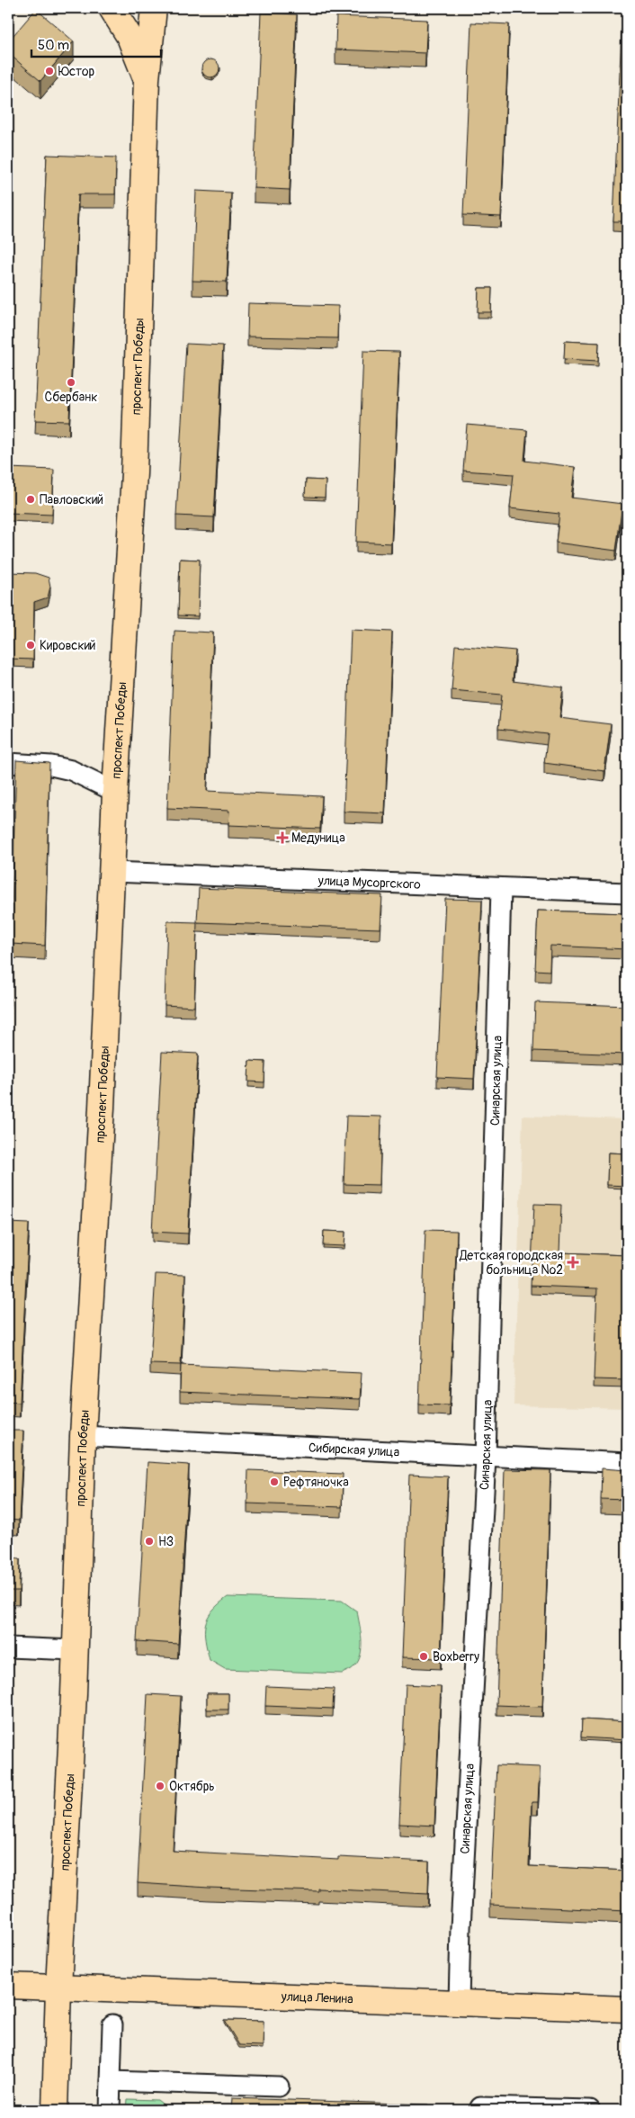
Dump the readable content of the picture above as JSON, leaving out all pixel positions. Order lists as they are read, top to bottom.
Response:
{
  "streets": {
    "main road": ["проспект Победы", "улица Ленина"],
    "street": ["улица Мусоргского", "Синарская улица", "Сибирская улица"]
  },
  "crossings": [
    ["проспект Победы", "улица Мусоргского"],
    ["проспект Победы", "Сибирская улица"],
    ["проспект Победы", "улица Ленина"],
    ["улица Мусоргского", "Синарская улица"],
    ["Синарская улица", "Сибирская улица"],
    ["Синарская улица", "улица Ленина"]
  ],
  "places": {
    "other": [
      "Юстор",
      "Сбербанк",
      "Павловский",
      "Кировский",
      "Рефтяночка",
      "НЗ",
      "Boxberry",
      "Октябрь"
    ],
    "health": ["Медуница", "Детская городская больница №2"]
  },
  "scale_bar": "50 m"
}
